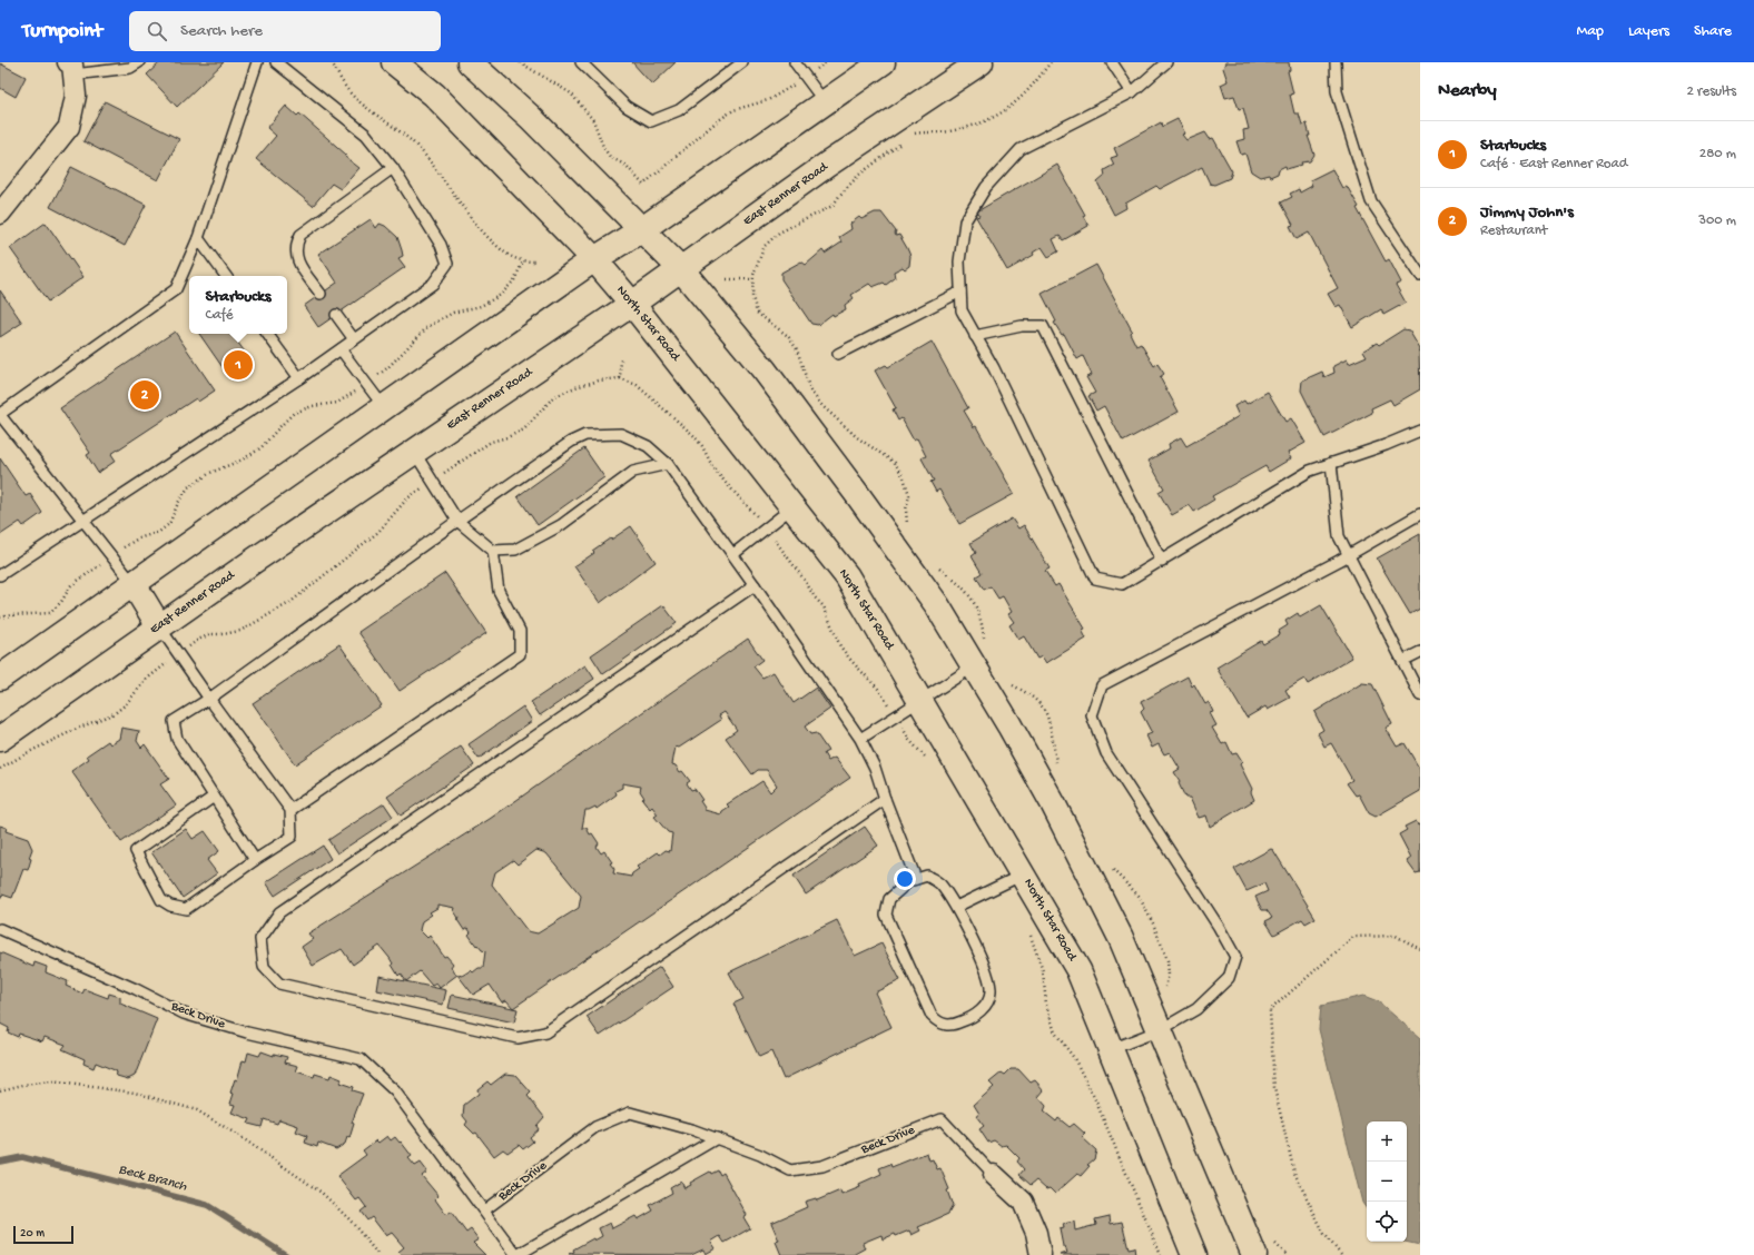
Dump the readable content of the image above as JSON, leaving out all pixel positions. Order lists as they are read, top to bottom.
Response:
{
  "streets": {
    "main road": ["East Renner Road", "North Star Road"],
    "street": ["Beck Drive"]
  },
  "crossings": [
    ["East Renner Road", "North Star Road"]
  ],
  "water": ["Beck Branch"],
  "scale_bar": "20 m",
  "page": {
    "header": "Turnpoint",
    "search": "Search here",
    "nav": ["Map", "Layers", "Share"],
    "heading": ["Nearby", "2 results"],
    "list": [
      {
        "mark": "1",
        "name": "Starbucks",
        "note": "Café · East Renner Road",
        "value": "280 m"
      },
      {
        "mark": "2",
        "name": "Jimmy John's",
        "note": "Restaurant",
        "value": "300 m"
      }
    ],
    "popup": ["Starbucks", "Café"],
    "pins": ["1", "2"],
    "map_buttons": ["+", "−"],
    "scale": "20 m"
  }
}
